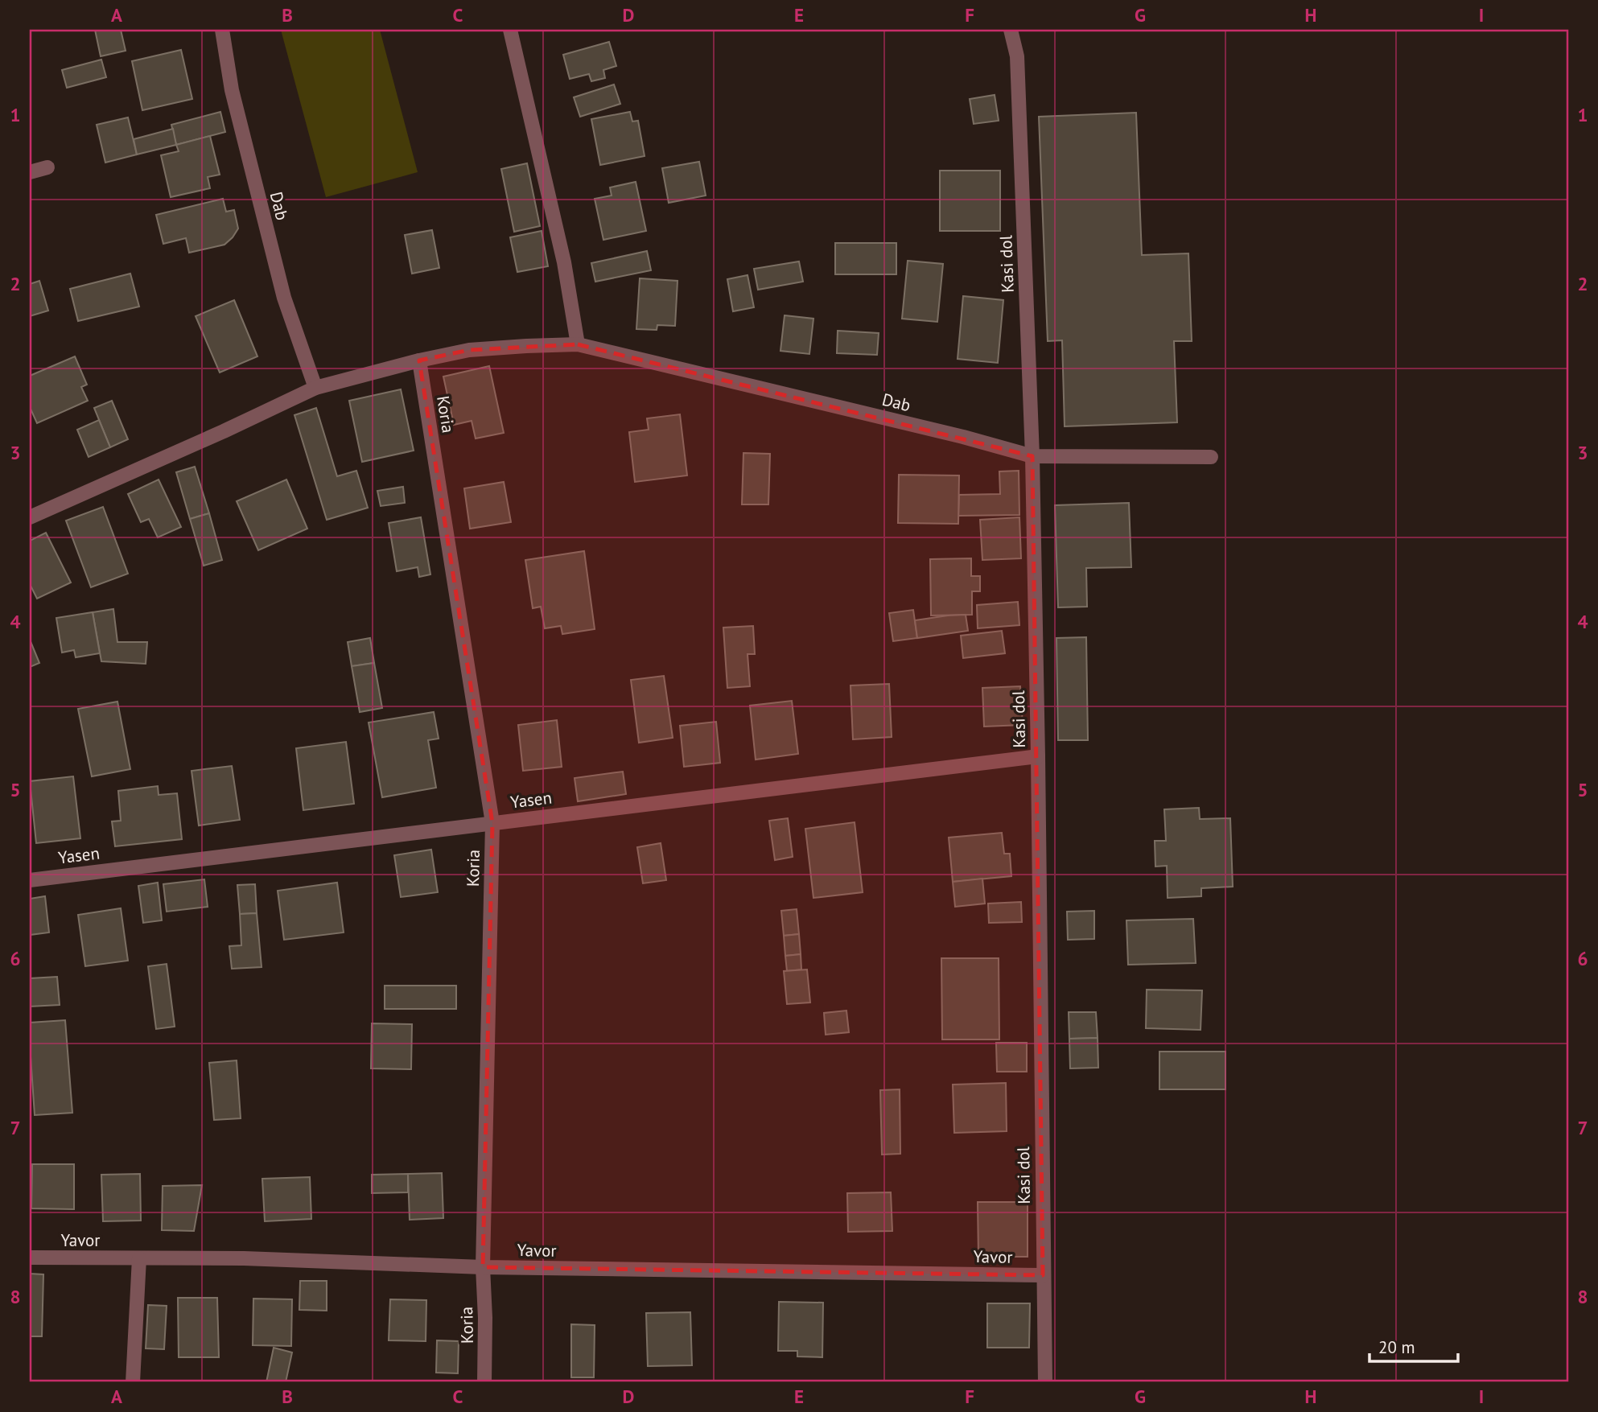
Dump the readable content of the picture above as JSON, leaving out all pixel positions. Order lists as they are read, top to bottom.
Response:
{
  "streets": {
    "street": [
      "Dab",
      "Kasi dol",
      "Koria",
      "Yasen",
      "Yavor"
    ]
  },
  "crossings": [
    ["Dab", "Kasi dol"],
    ["Dab", "Koria"],
    ["Kasi dol", "Yasen"],
    ["Kasi dol", "Yavor"],
    ["Koria", "Yasen"],
    ["Koria", "Yavor"]
  ],
  "scale_bar": "20 m",
  "grid": {
    "columns": [
      "A",
      "B",
      "C",
      "D",
      "E",
      "F",
      "G",
      "H",
      "I"
    ],
    "rows": [
      "1",
      "2",
      "3",
      "4",
      "5",
      "6",
      "7",
      "8"
    ]
  }
}
